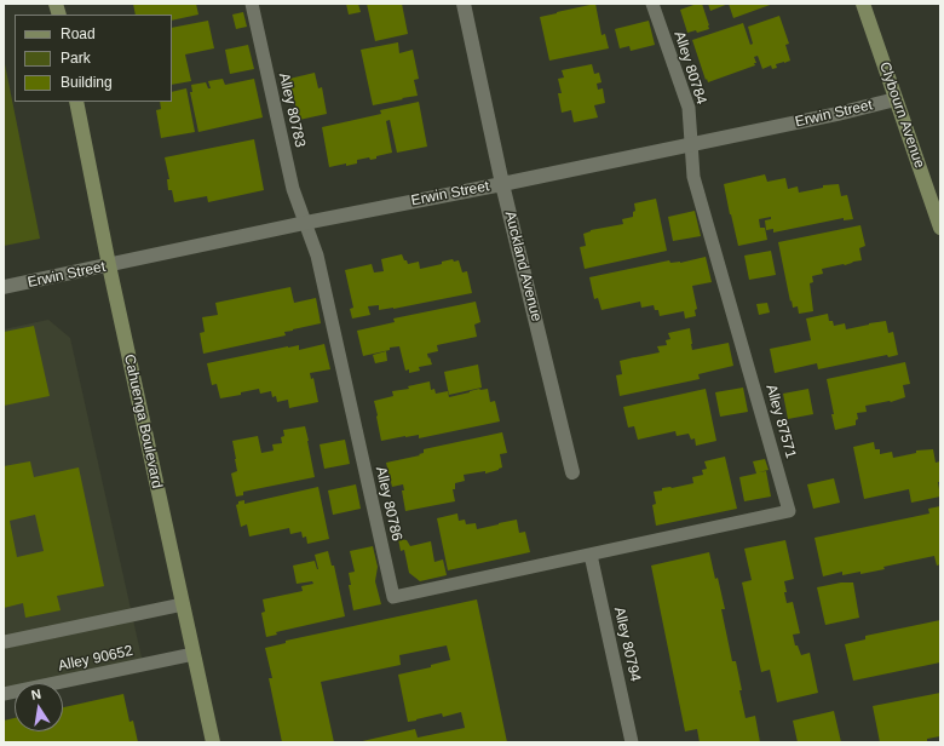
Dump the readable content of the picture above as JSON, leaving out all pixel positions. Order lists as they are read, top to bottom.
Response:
{
  "streets": {
    "main road": ["Clybourn Avenue", "Cahuenga Boulevard"],
    "street": ["Erwin Street", "Auckland Avenue"],
    "lane": [
      "Alley 80784",
      "Alley 80783",
      "Alley 87571",
      "Alley 80786",
      "Alley 80794",
      "Alley 90652"
    ]
  },
  "crossings": [
    ["Alley 80784", "Erwin Street"],
    ["Alley 80784", "Alley 87571"],
    ["Alley 80783", "Erwin Street"],
    ["Alley 80783", "Alley 80786"],
    ["Erwin Street", "Clybourn Avenue"],
    ["Erwin Street", "Auckland Avenue"],
    ["Erwin Street", "Cahuenga Boulevard"],
    ["Erwin Street", "Alley 87571"],
    ["Erwin Street", "Alley 80786"],
    ["Cahuenga Boulevard", "Alley 90652"],
    ["Alley 87571", "Alley 80786"],
    ["Alley 87571", "Alley 80794"],
    ["Alley 80786", "Alley 80794"]
  ],
  "legend": ["Road", "Park", "Building"],
  "north": "top"
}
